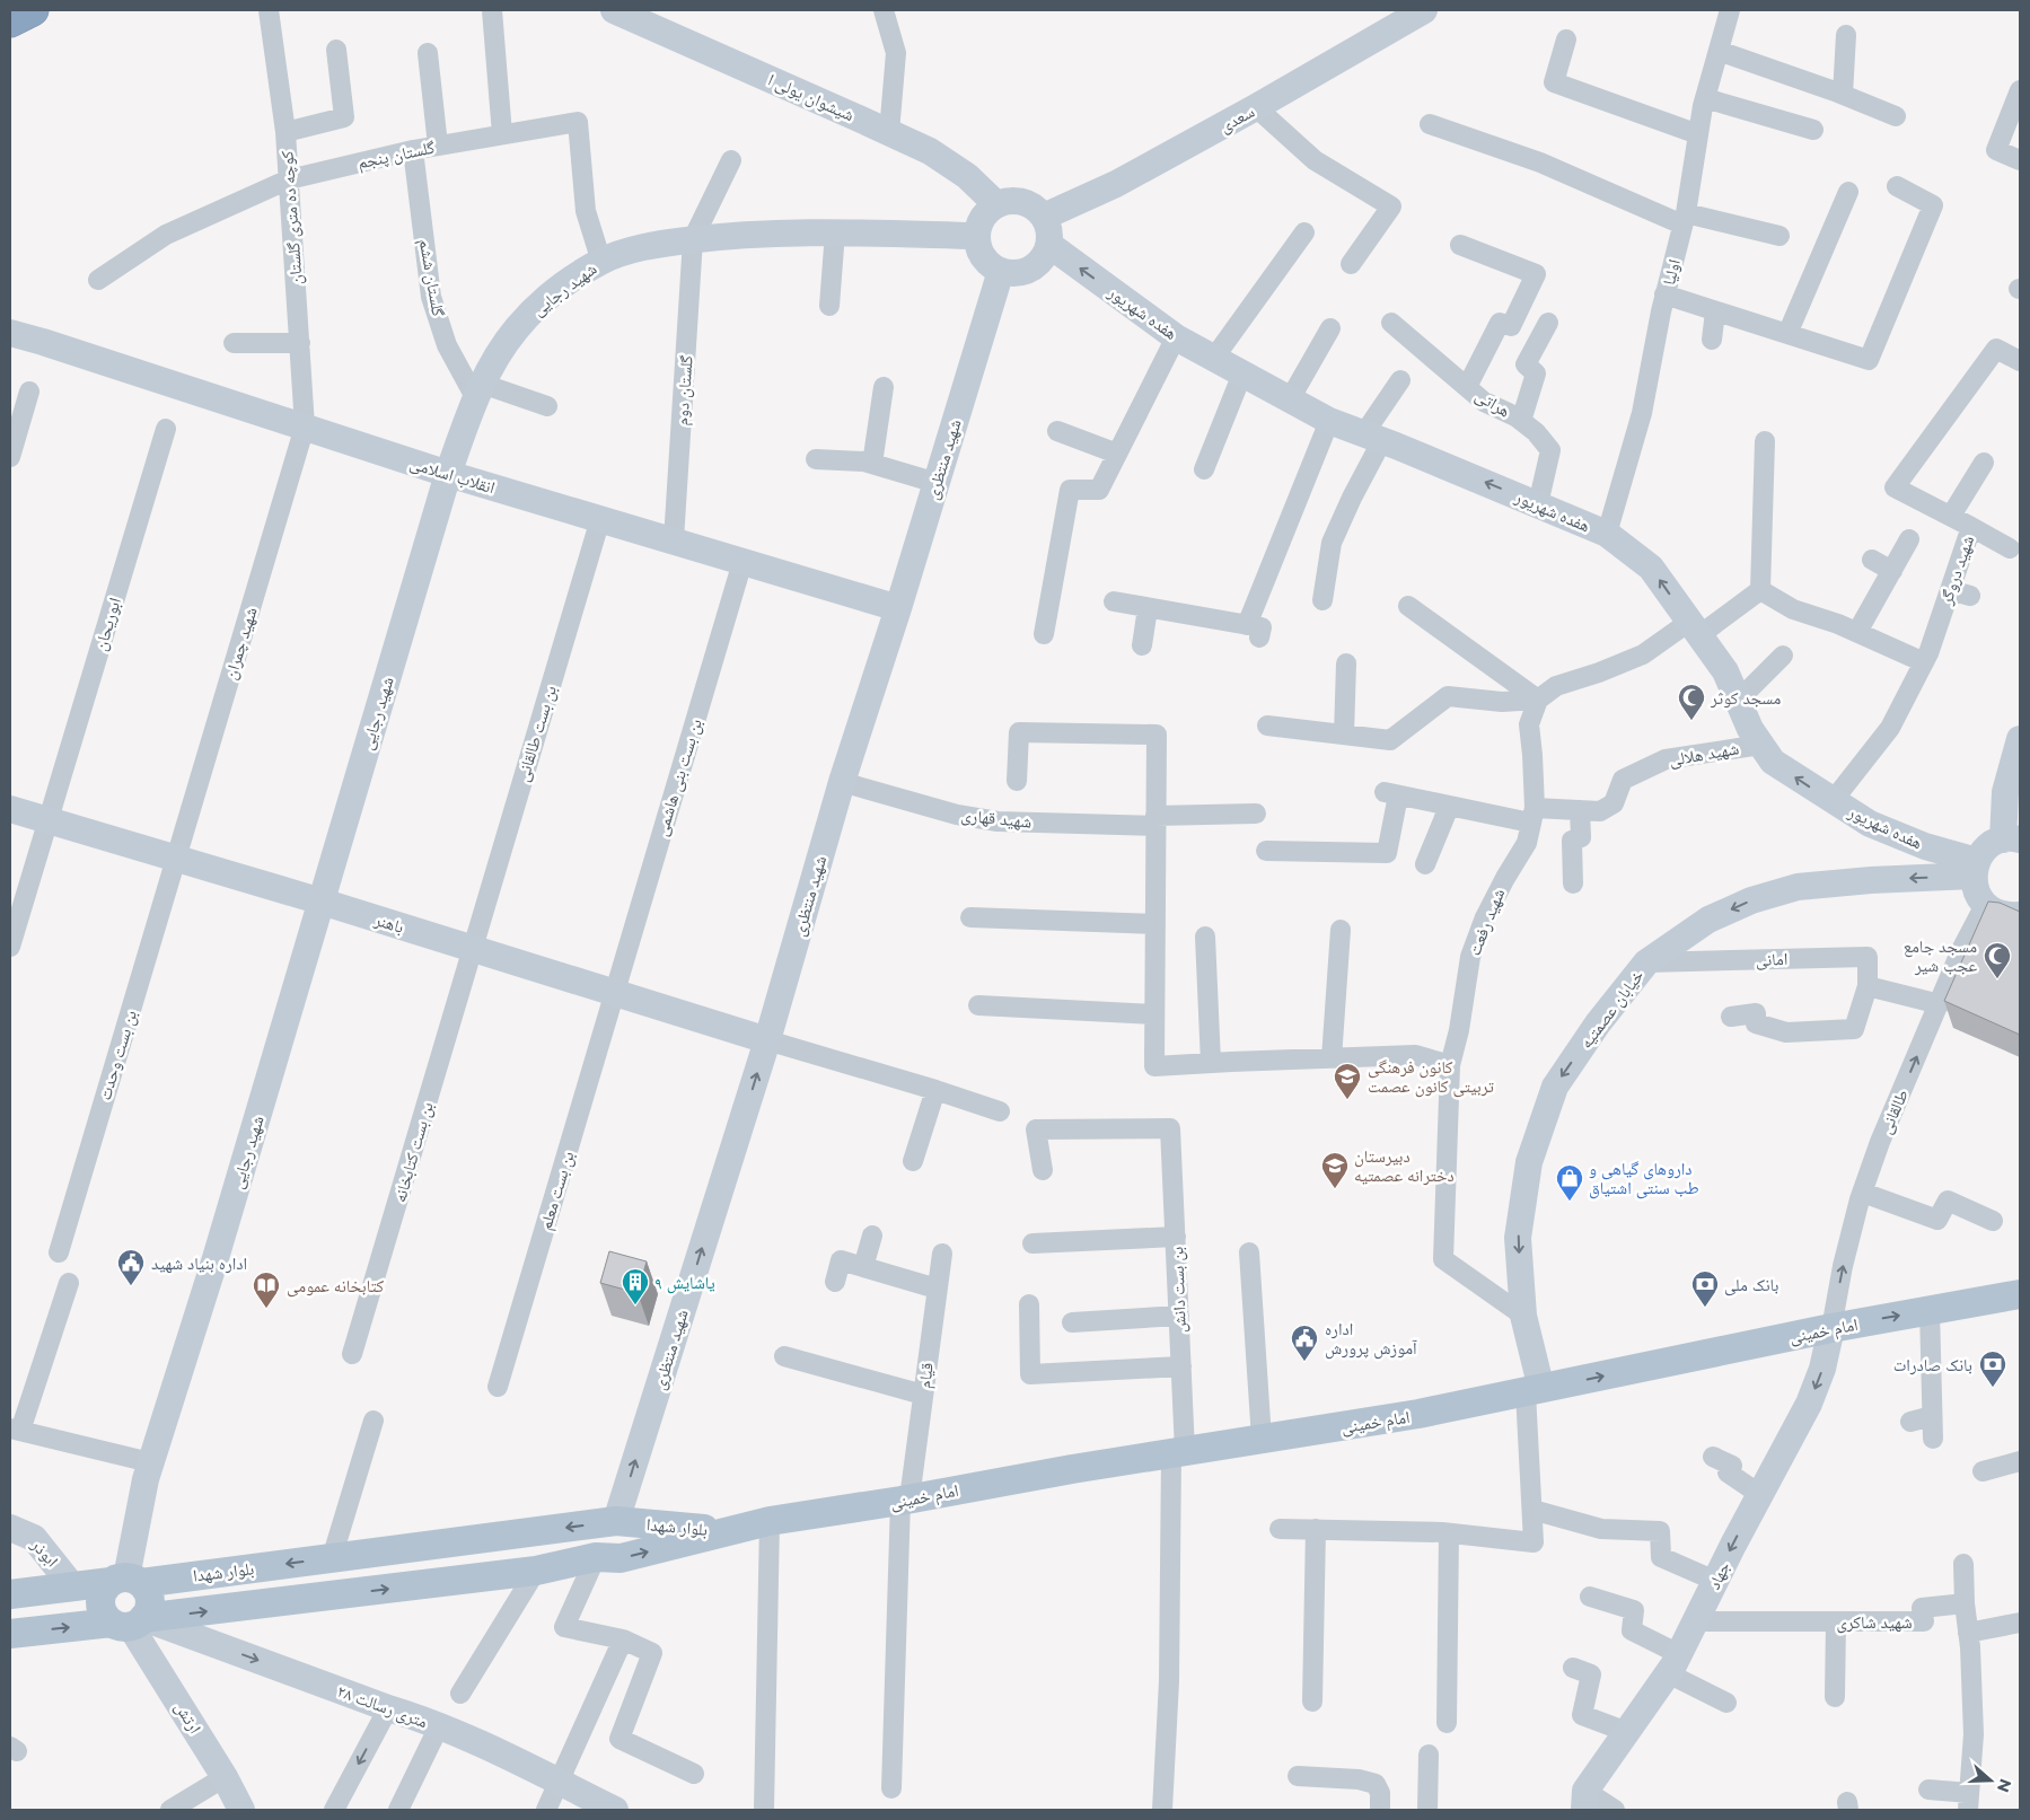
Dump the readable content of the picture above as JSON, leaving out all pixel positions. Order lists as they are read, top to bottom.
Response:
{
  "streets": {
    "main road": ["امام خمینی", "بلوار شهدا"],
    "street": [
      "شیشوان یولی ا",
      "سعدی",
      "گلستان پنجم",
      "کوچه ده متری گلستان",
      "اولیا",
      "گلستان ششم",
      "شهید رجایی",
      "هفده شهریور",
      "گلستان دوم",
      "هراتی",
      "شهید منتظری",
      "انقلاب اسلامی",
      "شهید دروگر",
      "ابوریحان",
      "شهید چمران",
      "بن بست طالقانی",
      "شهید هلالی",
      "بن بست بنی هاشمی",
      "شهید قهاری",
      "شهید رفعت",
      "باهنر",
      "امانی",
      "خیابان عصمتیه",
      "بن بست وحدت",
      "طالقانی",
      "بن بست کتابخانه",
      "بن بست معلم",
      "بن بست دانش",
      "قیام",
      "ابوذر",
      "جهاد",
      "شهید شاکری",
      "۲۸ متری رسالت",
      "ارتش"
    ]
  },
  "crossings": [
    ["شیشوان یولی ا", "سعدی"],
    ["شیشوان یولی ا", "شهید رجایی"],
    ["شیشوان یولی ا", "هفده شهریور"],
    ["شیشوان یولی ا", "شهید منتظری"],
    ["سعدی", "شهید رجایی"],
    ["سعدی", "هفده شهریور"],
    ["سعدی", "شهید منتظری"],
    ["گلستان پنجم", "کوچه ده متری گلستان"],
    ["گلستان پنجم", "گلستان ششم"],
    ["گلستان پنجم", "شهید رجایی"],
    ["کوچه ده متری گلستان", "انقلاب اسلامی"],
    ["کوچه ده متری گلستان", "شهید چمران"],
    ["اولیا", "هفده شهریور"],
    ["گلستان ششم", "شهید رجایی"],
    ["شهید رجایی", "هفده شهریور"],
    ["شهید رجایی", "گلستان دوم"],
    ["شهید رجایی", "شهید منتظری"],
    ["شهید رجایی", "انقلاب اسلامی"],
    ["شهید رجایی", "باهنر"],
    ["شهید رجایی", "بلوار شهدا"],
    ["شهید رجایی", "۲۸ متری رسالت"],
    ["شهید رجایی", "ارتش"],
    ["هفده شهریور", "هراتی"],
    ["هفده شهریور", "شهید منتظری"],
    ["هفده شهریور", "شهید دروگر"],
    ["هفده شهریور", "شهید هلالی"],
    ["هفده شهریور", "خیابان عصمتیه"],
    ["گلستان دوم", "انقلاب اسلامی"],
    ["شهید منتظری", "انقلاب اسلامی"],
    ["شهید منتظری", "شهید قهاری"],
    ["شهید منتظری", "باهنر"],
    ["شهید منتظری", "بلوار شهدا"],
    ["انقلاب اسلامی", "شهید چمران"],
    ["انقلاب اسلامی", "بن بست طالقانی"],
    ["انقلاب اسلامی", "بن بست بنی هاشمی"],
    ["ابوریحان", "باهنر"],
    ["شهید چمران", "باهنر"],
    ["شهید چمران", "بن بست وحدت"],
    ["بن بست طالقانی", "باهنر"],
    ["بن بست طالقانی", "بن بست کتابخانه"],
    ["شهید هلالی", "شهید رفعت"],
    ["بن بست بنی هاشمی", "باهنر"],
    ["بن بست بنی هاشمی", "بن بست معلم"],
    ["شهید رفعت", "خیابان عصمتیه"],
    ["باهنر", "بن بست وحدت"],
    ["باهنر", "بن بست کتابخانه"],
    ["باهنر", "بن بست معلم"],
    ["امانی", "خیابان عصمتیه"],
    ["خیابان عصمتیه", "امام خمینی"],
    ["طالقانی", "امام خمینی"],
    ["طالقانی", "جهاد"],
    ["بن بست دانش", "امام خمینی"],
    ["امام خمینی", "قیام"],
    ["امام خمینی", "بلوار شهدا"],
    ["امام خمینی", "جهاد"],
    ["بلوار شهدا", "ابوذر"],
    ["بلوار شهدا", "۲۸ متری رسالت"],
    ["بلوار شهدا", "ارتش"],
    ["جهاد", "شهید شاکری"],
    ["۲۸ متری رسالت", "ارتش"]
  ],
  "one_way": ["خیابان عصمتیه", "طالقانی", "۲۸ متری رسالت"],
  "places": {
    "mosque": ["مسجد کوثر", "مسجد جامع عجب شیر"],
    "school or university": ["کانون فرهنگی تربیتی کانون عصمت", "دبیرستان دخترانه عصمتیه"],
    "shop": ["داروهای گیاهی و طب سنتی اشتیاق"],
    "public building": ["اداره بنیاد شهید", "اداره آموزش پرورش"],
    "building": ["یاشایش ۹"],
    "bank": ["بانک ملی", "بانک صادرات"],
    "library": ["کتابخانه عمومی"]
  },
  "north": "right"
}
